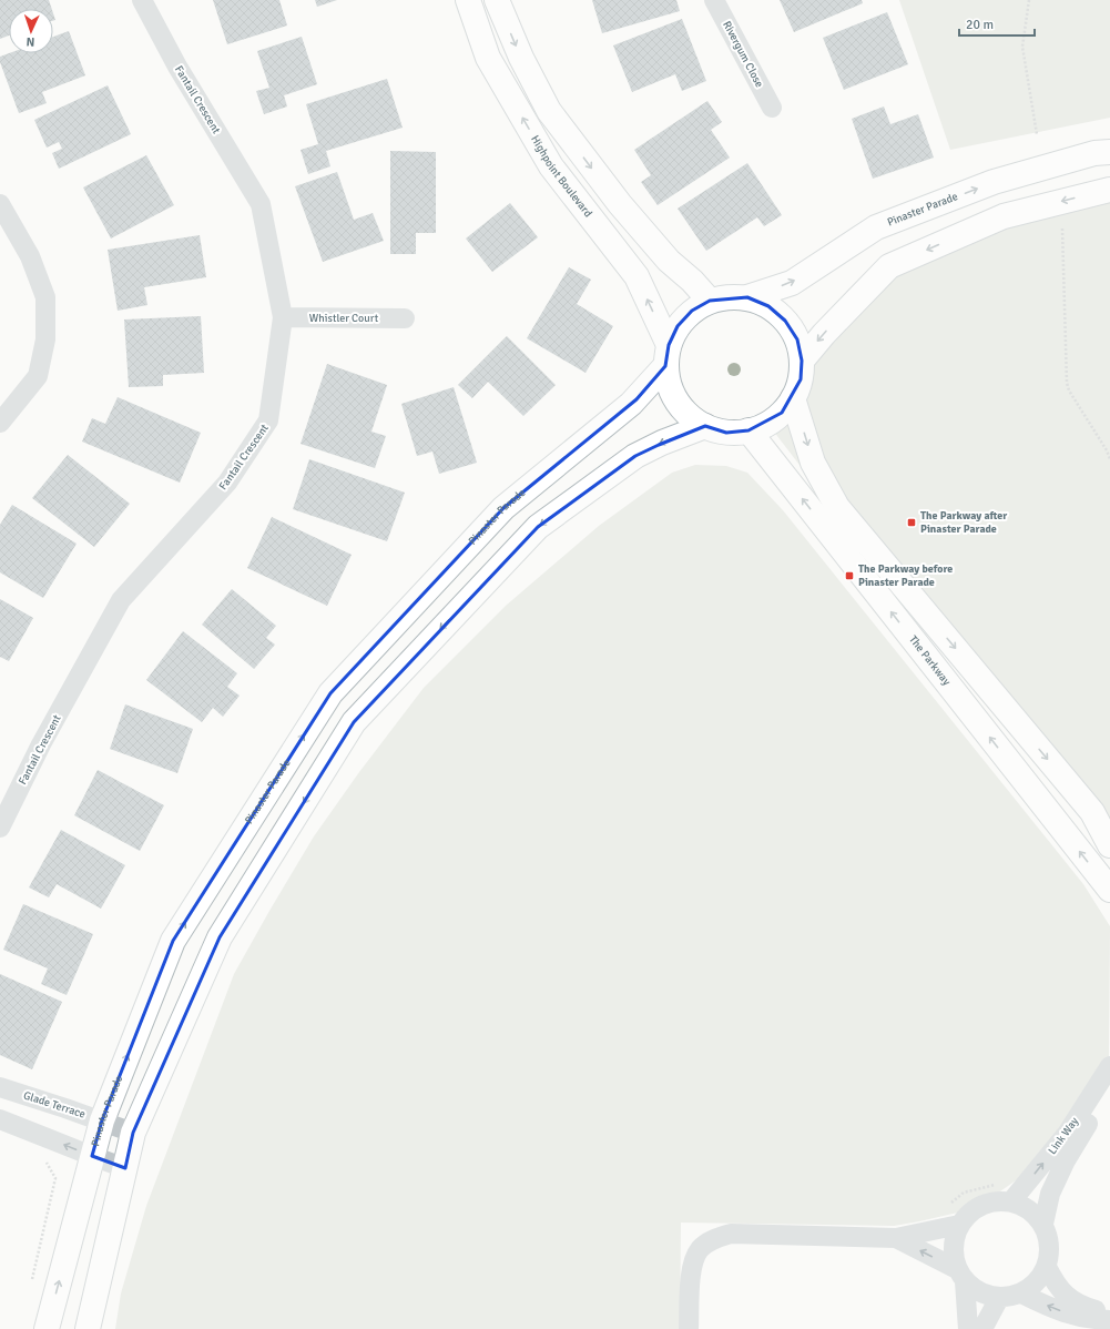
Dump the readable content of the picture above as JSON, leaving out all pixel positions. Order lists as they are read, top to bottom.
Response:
{
  "streets": {
    "street": [
      "Rivergum Close",
      "Fantail Crescent",
      "Highpoint Boulevard",
      "Pinaster Parade",
      "Whistler Court",
      "The Parkway",
      "Glade Terrace",
      "Link Way"
    ]
  },
  "crossings": [
    ["Fantail Crescent", "Whistler Court"],
    ["Highpoint Boulevard", "Pinaster Parade"],
    ["Highpoint Boulevard", "The Parkway"],
    ["Pinaster Parade", "The Parkway"],
    ["Pinaster Parade", "Glade Terrace"]
  ],
  "places": {
    "transit": ["The Parkway after Pinaster Parade", "The Parkway before Pinaster Parade"]
  },
  "scale_bar": "20 m",
  "north": "bottom"
}
